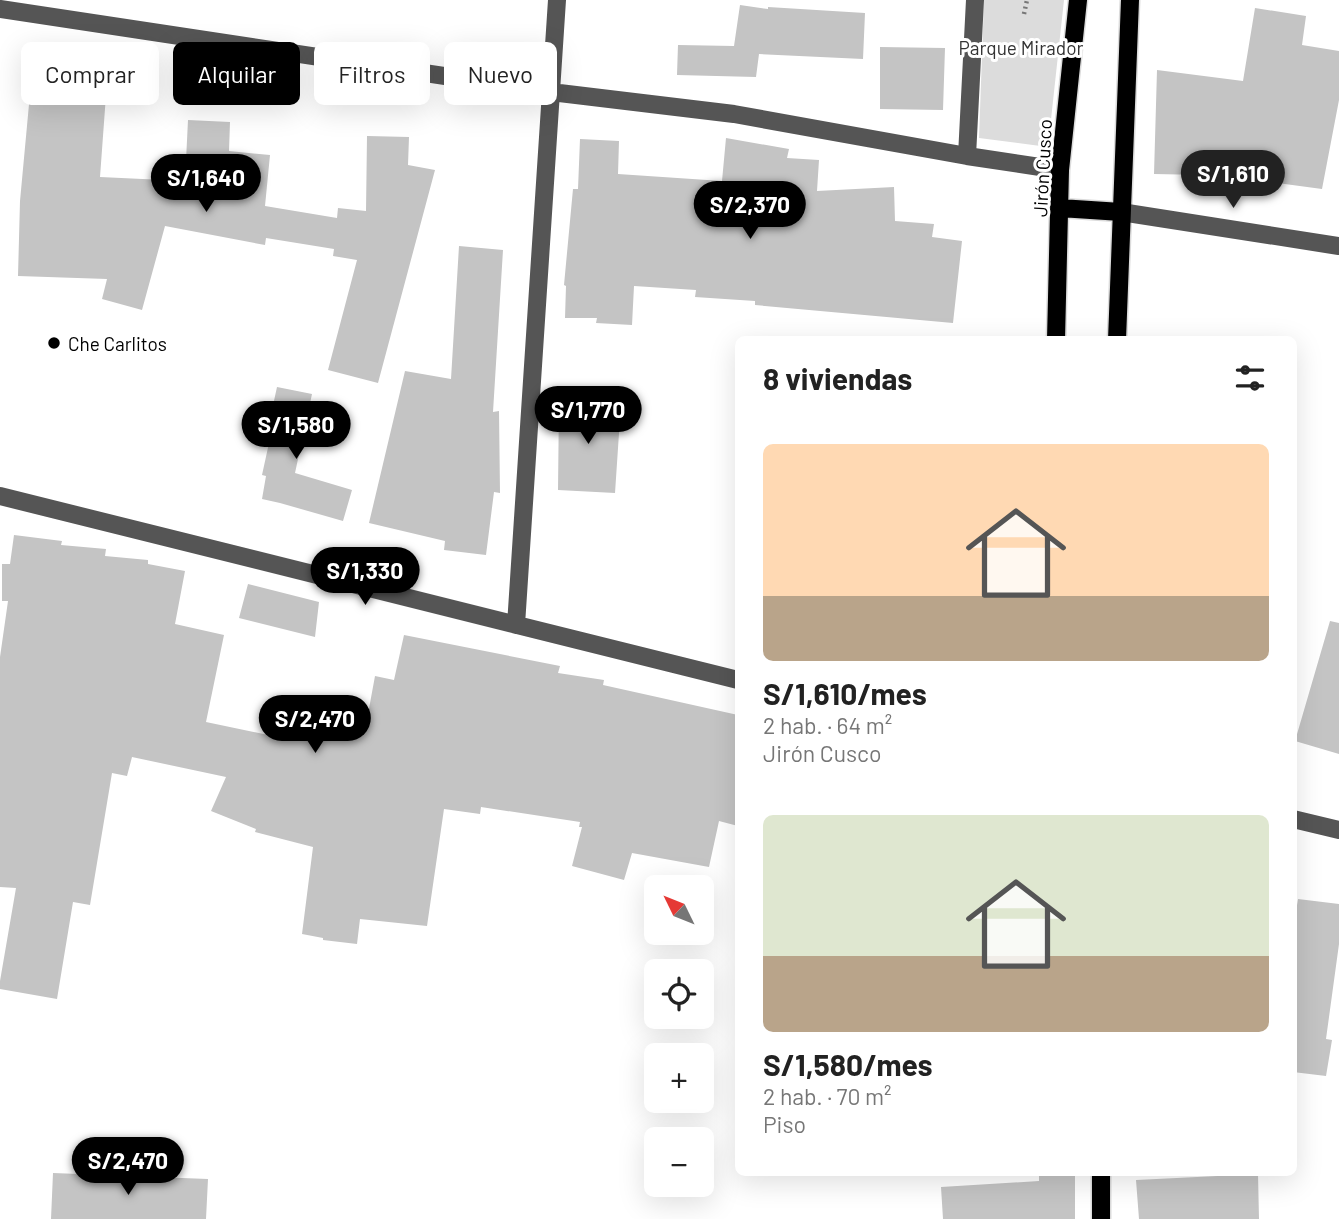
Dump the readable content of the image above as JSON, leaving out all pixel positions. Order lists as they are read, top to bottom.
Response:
{
  "streets": {
    "main road": ["Jirón Cusco"]
  },
  "parks": ["Parque Mirador"],
  "places": ["Che Carlitos"],
  "north": "top left",
  "page": {
    "chip": [
      "Comprar",
      "Alquilar",
      "Filtros",
      "Nuevo"
    ],
    "price": [
      "S/1,610",
      "S/1,640",
      "S/2,370",
      "S/1,770",
      "S/1,580",
      "S/1,330",
      "S/2,470",
      "S/2,470"
    ],
    "heading": "8 viviendas",
    "list": [
      {
        "name": "S/1,610/mes",
        "note": "2 hab. · 64 m² · Jirón Cusco"
      },
      {
        "name": "S/1,580/mes",
        "note": "2 hab. · 70 m² · Piso"
      }
    ],
    "map_buttons": ["+", "−"]
  }
}
